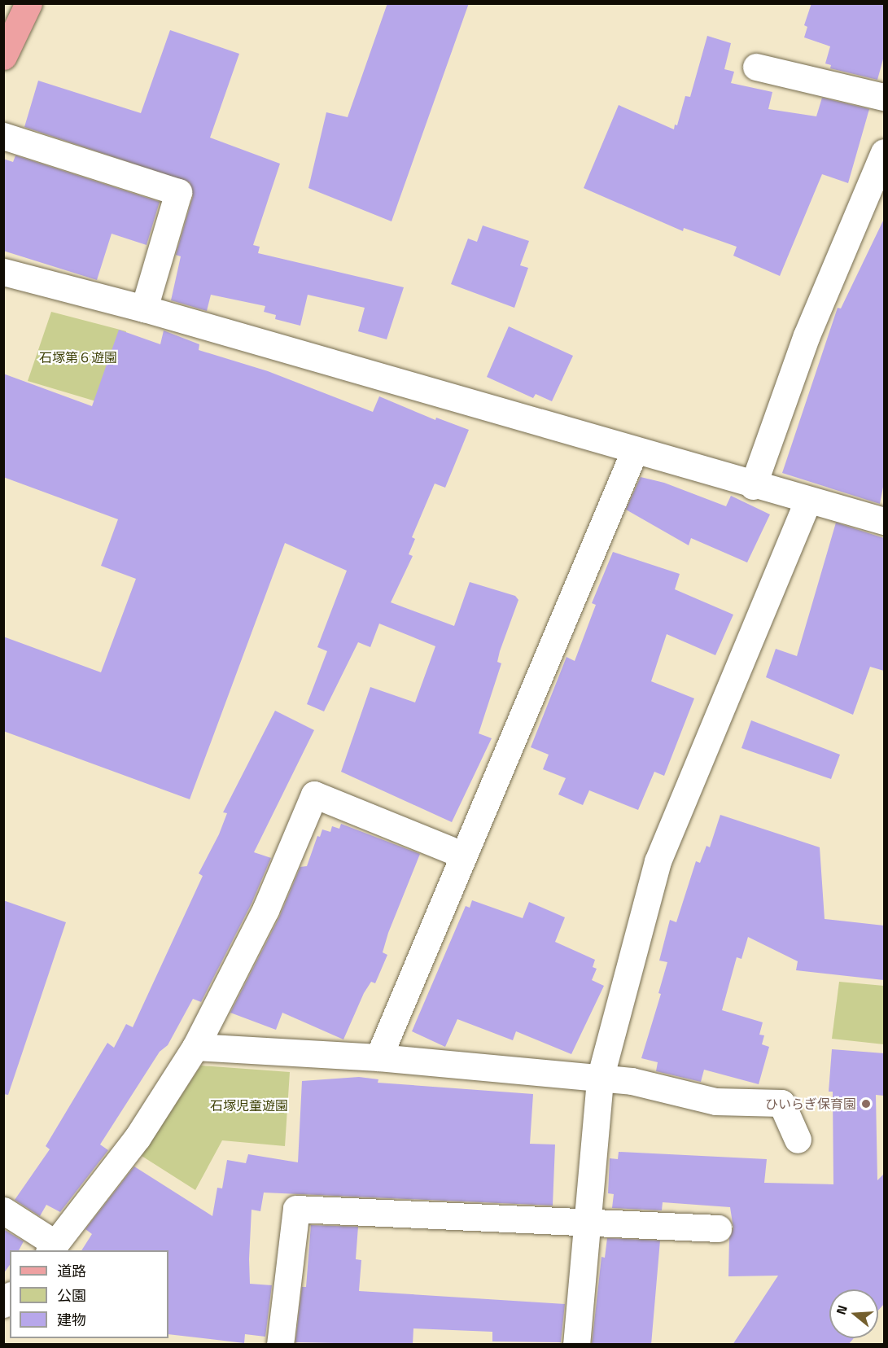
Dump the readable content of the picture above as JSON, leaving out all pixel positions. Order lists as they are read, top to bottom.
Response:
{
  "parks": ["石塚第６遊園", "石塚児童遊園"],
  "places": ["ひいらぎ保育園"],
  "legend": ["道路", "公園", "建物"],
  "north": "left"
}
